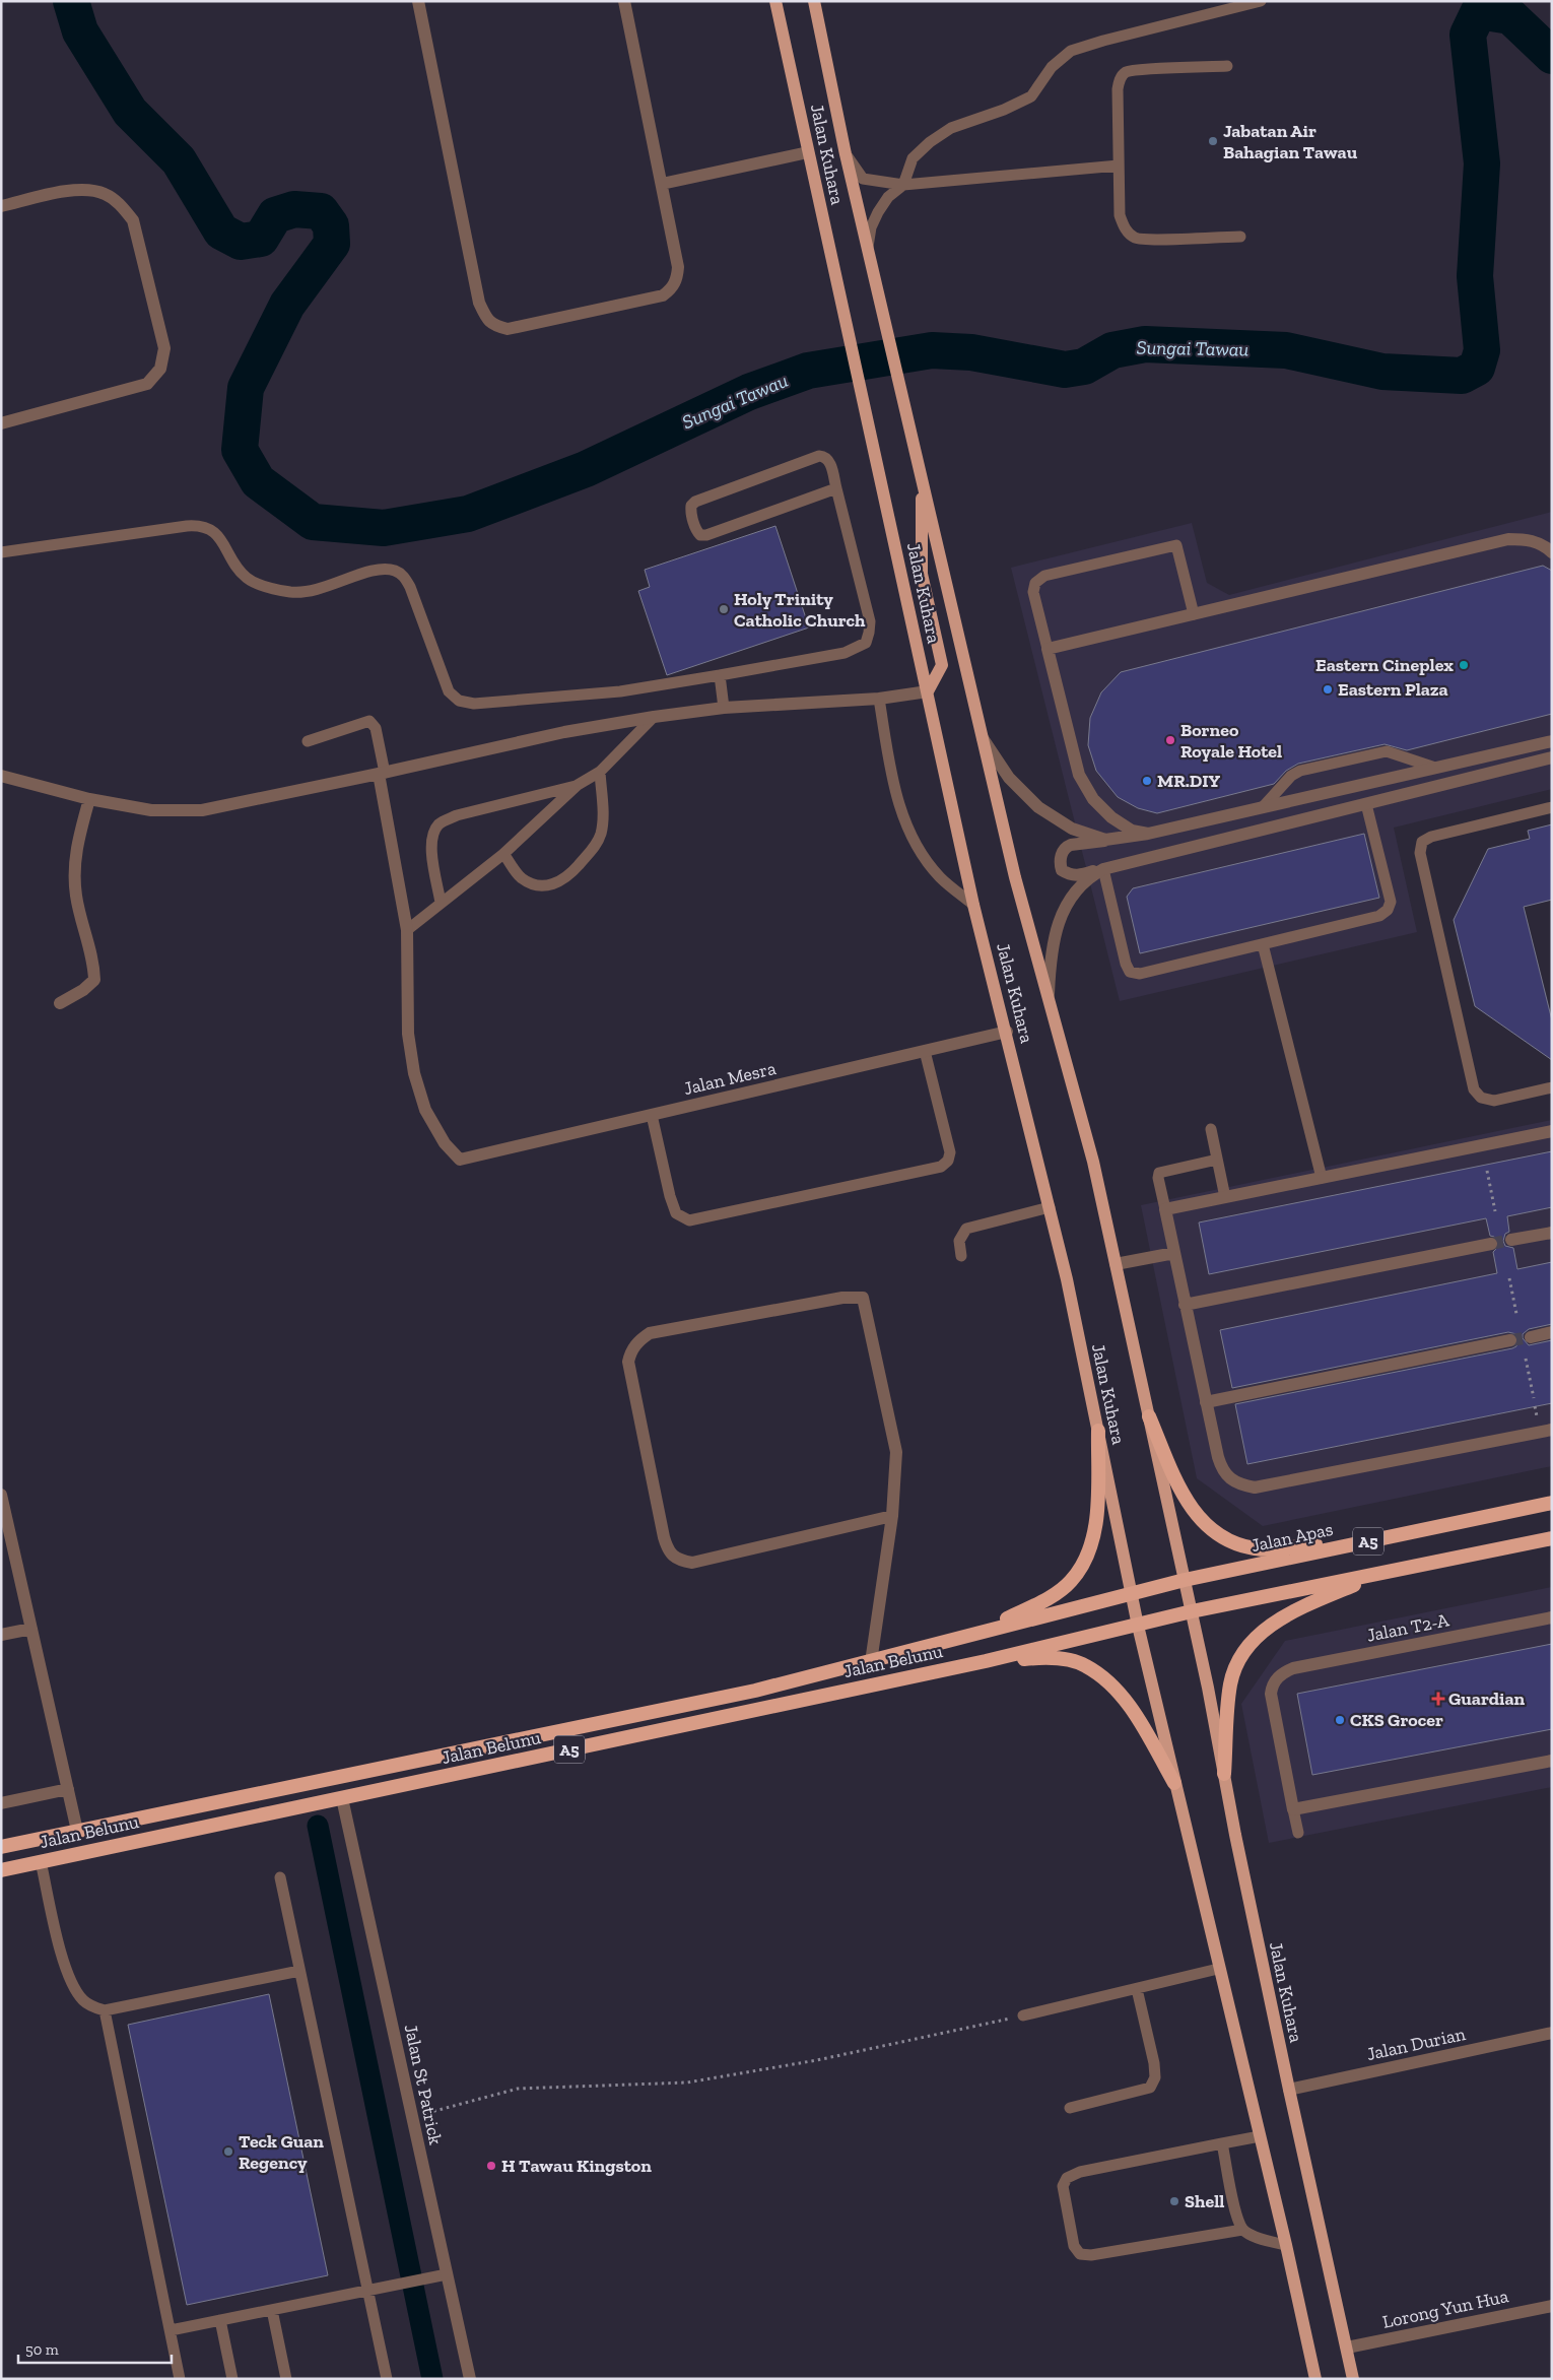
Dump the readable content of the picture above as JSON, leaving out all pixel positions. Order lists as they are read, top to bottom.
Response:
{
  "streets": {
    "highway": ["Jalan Apas", "A5", "Jalan Belunu"],
    "main road": ["Jalan Kuhara"],
    "street": [
      "Jalan Mesra",
      "Jalan T2-A",
      "Jalan Durian",
      "Jalan St Patrick",
      "Lorong Yun Hua"
    ]
  },
  "crossings": [
    ["Jalan Kuhara", "Jalan Mesra"],
    ["Jalan Kuhara", "Jalan Apas"],
    ["Jalan Kuhara", "A5"],
    ["Jalan Kuhara", "Jalan Belunu"],
    ["Jalan Kuhara", "Jalan Durian"],
    ["Jalan Kuhara", "Lorong Yun Hua"],
    ["Jalan Apas", "Jalan Belunu"],
    ["A5", "Jalan Belunu"],
    ["Jalan Belunu", "Jalan St Patrick"]
  ],
  "water": ["Sungai Tawau"],
  "places": {
    "other": [
      "Jabatan Air Bahagian Tawau",
      "Holy Trinity Catholic Church",
      "Eastern Cineplex",
      "Eastern Plaza",
      "Borneo Royale Hotel",
      "MR.DIY",
      "CKS Grocer",
      "Teck Guan Regency",
      "H Tawau Kingston",
      "Shell"
    ],
    "health": ["Guardian"]
  },
  "scale_bar": "50 m"
}
